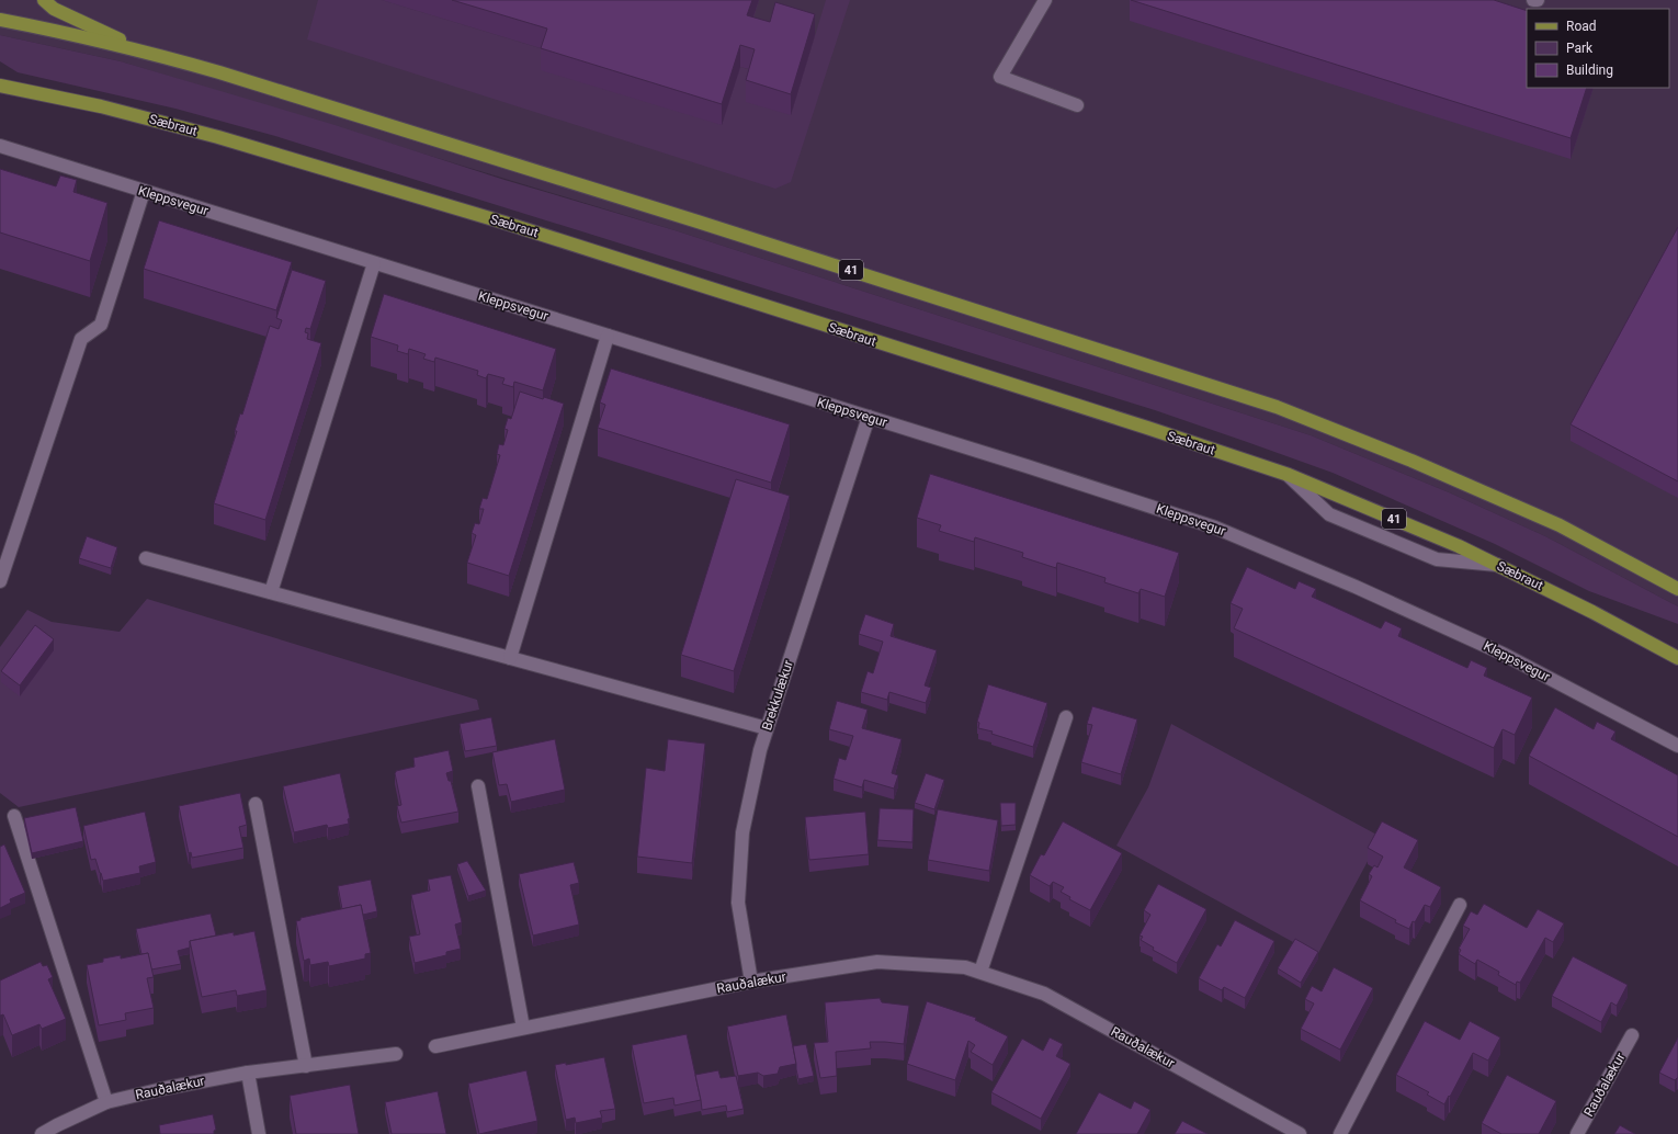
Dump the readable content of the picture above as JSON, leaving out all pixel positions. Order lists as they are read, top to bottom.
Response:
{
  "streets": {
    "main road": ["Sæbraut", "41"],
    "street": ["Kleppsvegur", "Brekkulækur", "Rauðalækur"]
  },
  "crossings": [
    ["Kleppsvegur", "Brekkulækur"],
    ["Brekkulækur", "Rauðalækur"]
  ],
  "legend": ["Road", "Park", "Building"]
}
